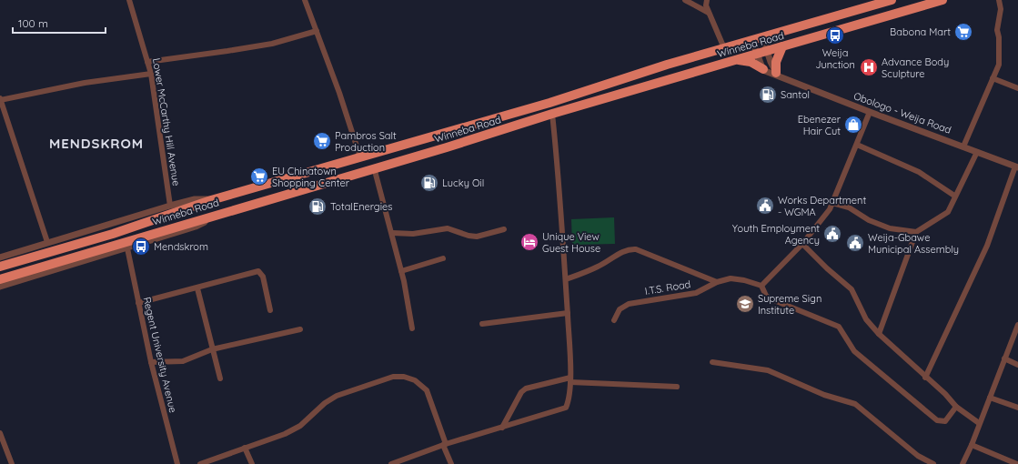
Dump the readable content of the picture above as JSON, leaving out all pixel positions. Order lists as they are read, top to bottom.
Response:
{
  "streets": {
    "highway": ["Winneba Road"],
    "street": [
      "Obologo - Weija Road",
      "Lower McCarthy Hill Avenue",
      "I.T.S. Road",
      "Regent University Avenue"
    ]
  },
  "districts": ["MENDSKROM"],
  "places": {
    "supermarket": ["Babona Mart", "Pambros Salt Production", "EU Chinatown Shopping Center"],
    "bus stop": ["Weija Junction", "Mendskrom"],
    "hospital": ["Advance Body Sculpture"],
    "fuel station": ["Santol", "Lucky Oil", "TotalEnergies"],
    "shop": ["Ebenezer Hair Cut"],
    "public building": ["Works Department - WGMA", "Youth Employment Agency", "Weija-Gbawe Municipal Assembly"],
    "hotel": ["Unique View Guest House"],
    "school or university": ["Supreme Sign Institute"]
  },
  "scale_bar": "100 m"
}
